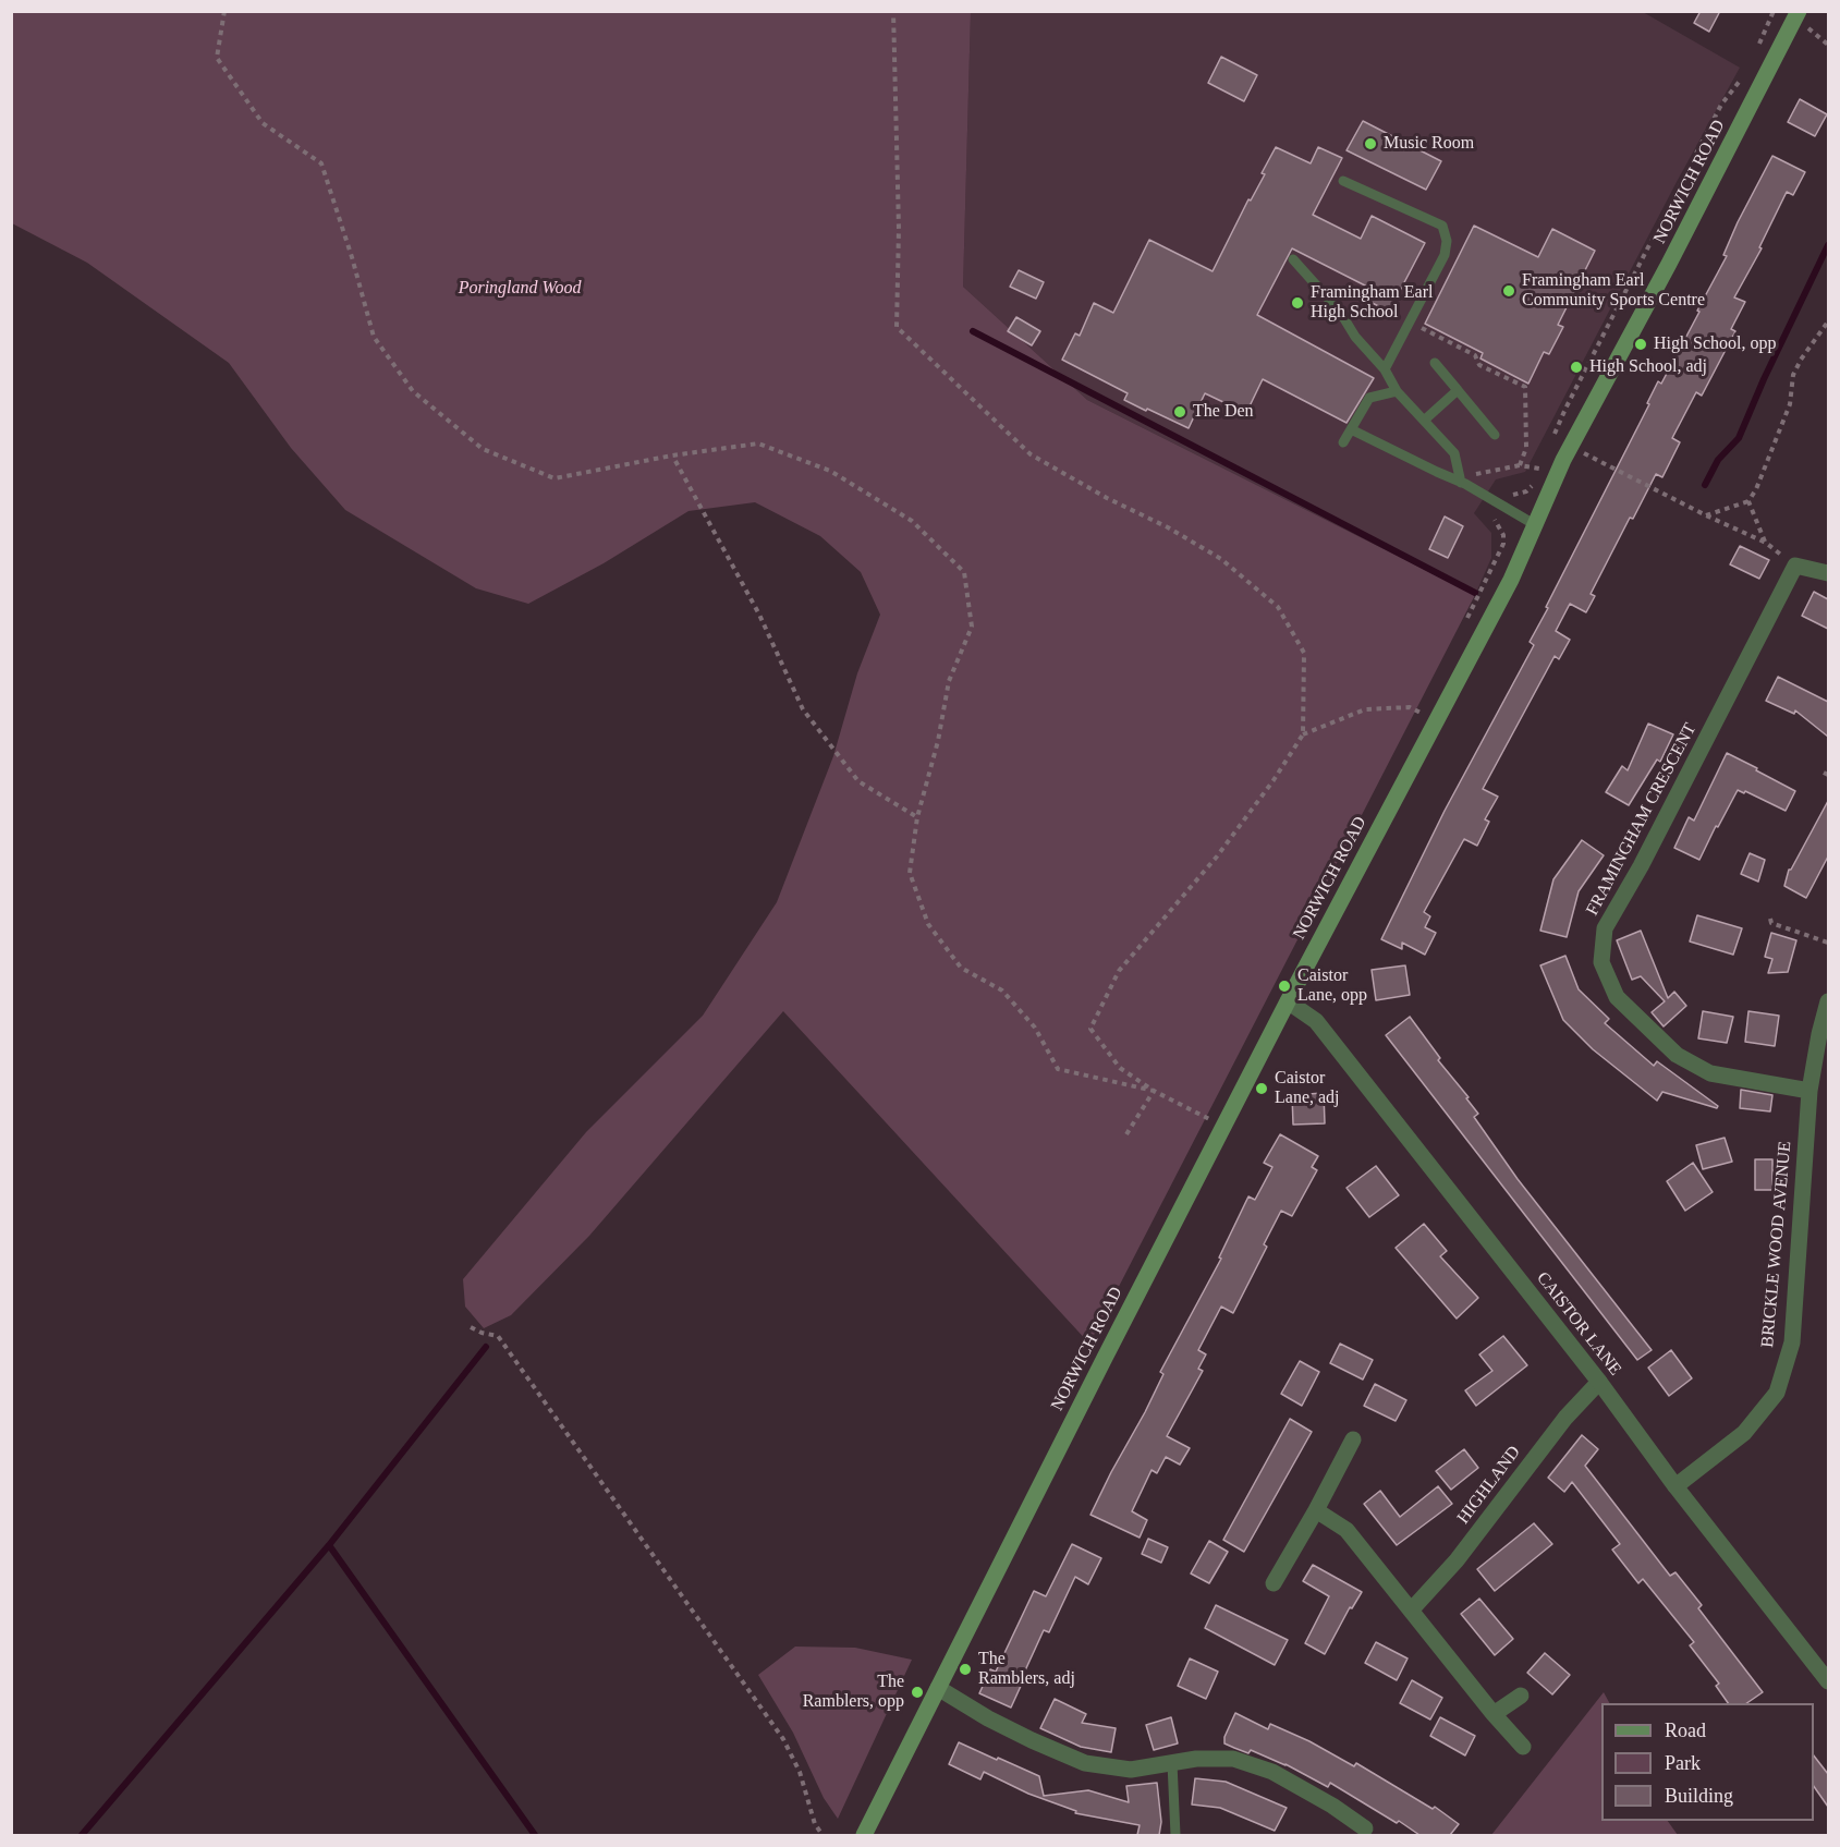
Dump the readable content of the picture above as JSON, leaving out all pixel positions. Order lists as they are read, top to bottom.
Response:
{
  "streets": {
    "main road": ["NORWICH ROAD"],
    "street": [
      "FRAMINGHAM CRESCENT",
      "BRICKLE WOOD AVENUE",
      "CAISTOR LANE",
      "HIGHLAND"
    ]
  },
  "crossings": [
    ["NORWICH ROAD", "CAISTOR LANE"],
    ["FRAMINGHAM CRESCENT", "BRICKLE WOOD AVENUE"],
    ["BRICKLE WOOD AVENUE", "CAISTOR LANE"],
    ["CAISTOR LANE", "HIGHLAND"]
  ],
  "parks": ["Poringland Wood"],
  "places": [
    "Music Room",
    "Framingham Earl Community Sports Centre",
    "Framingham Earl High School",
    "High School, opp",
    "High School, adj",
    "The Den",
    "Caistor Lane, opp",
    "Caistor Lane, adj",
    "The Ramblers, adj",
    "The Ramblers, opp"
  ],
  "legend": ["Road", "Park", "Building"]
}
